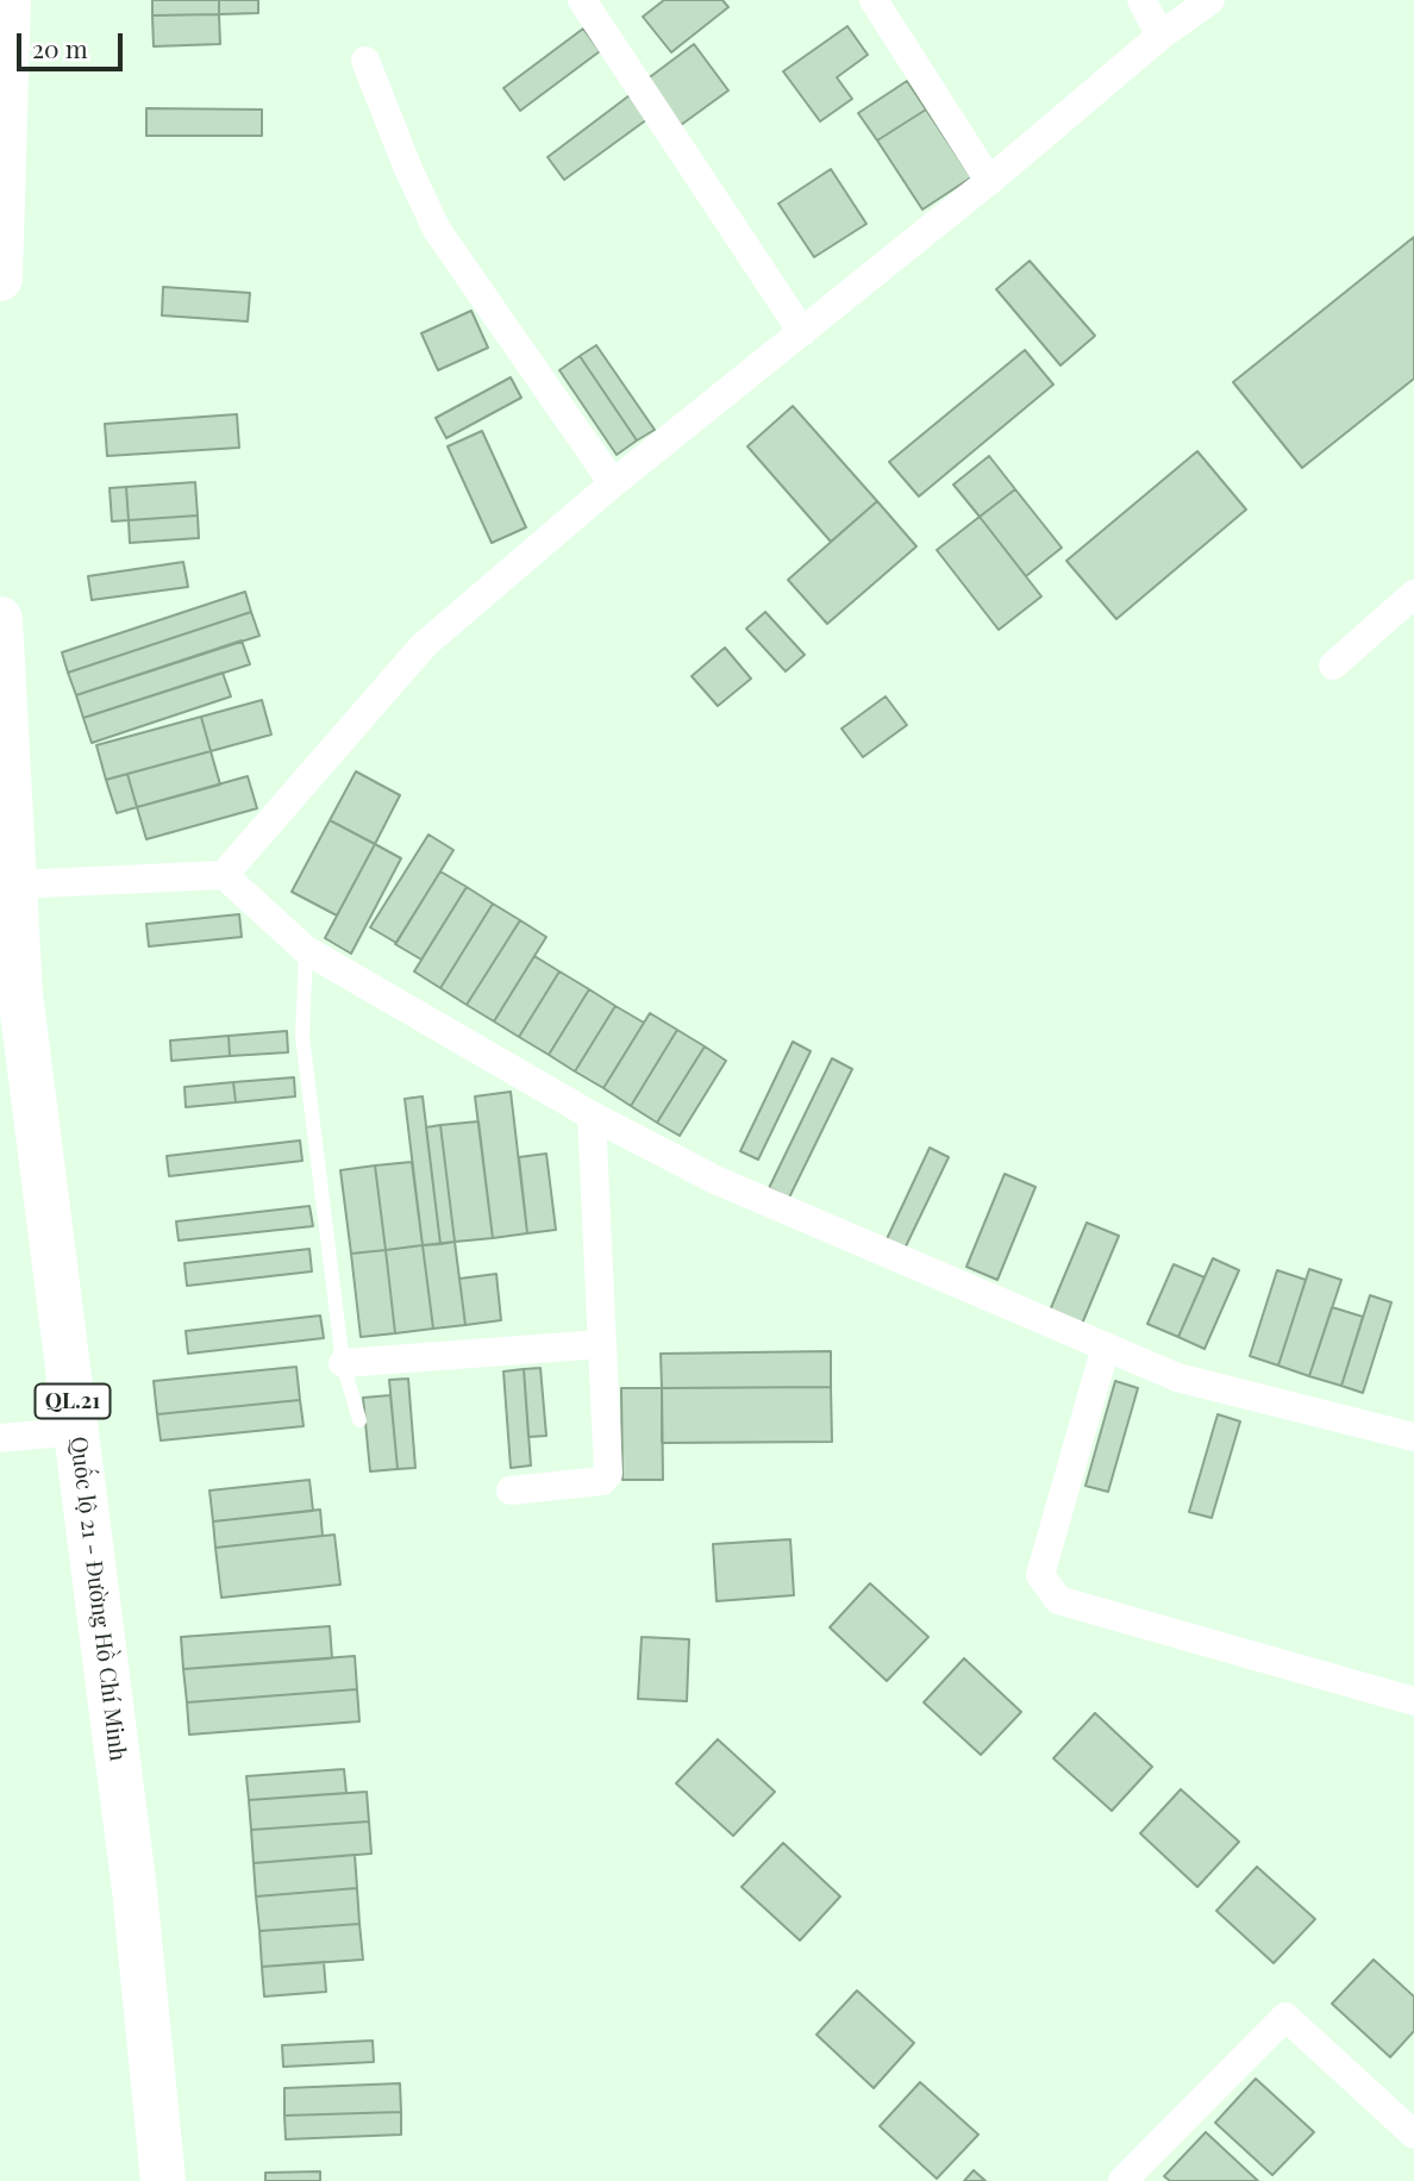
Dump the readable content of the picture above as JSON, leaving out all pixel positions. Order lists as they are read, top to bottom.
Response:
{
  "streets": {
    "highway": ["QL.21", "Quốc lộ 21 - Đường Hồ Chí Minh"]
  },
  "scale_bar": "20 m"
}
